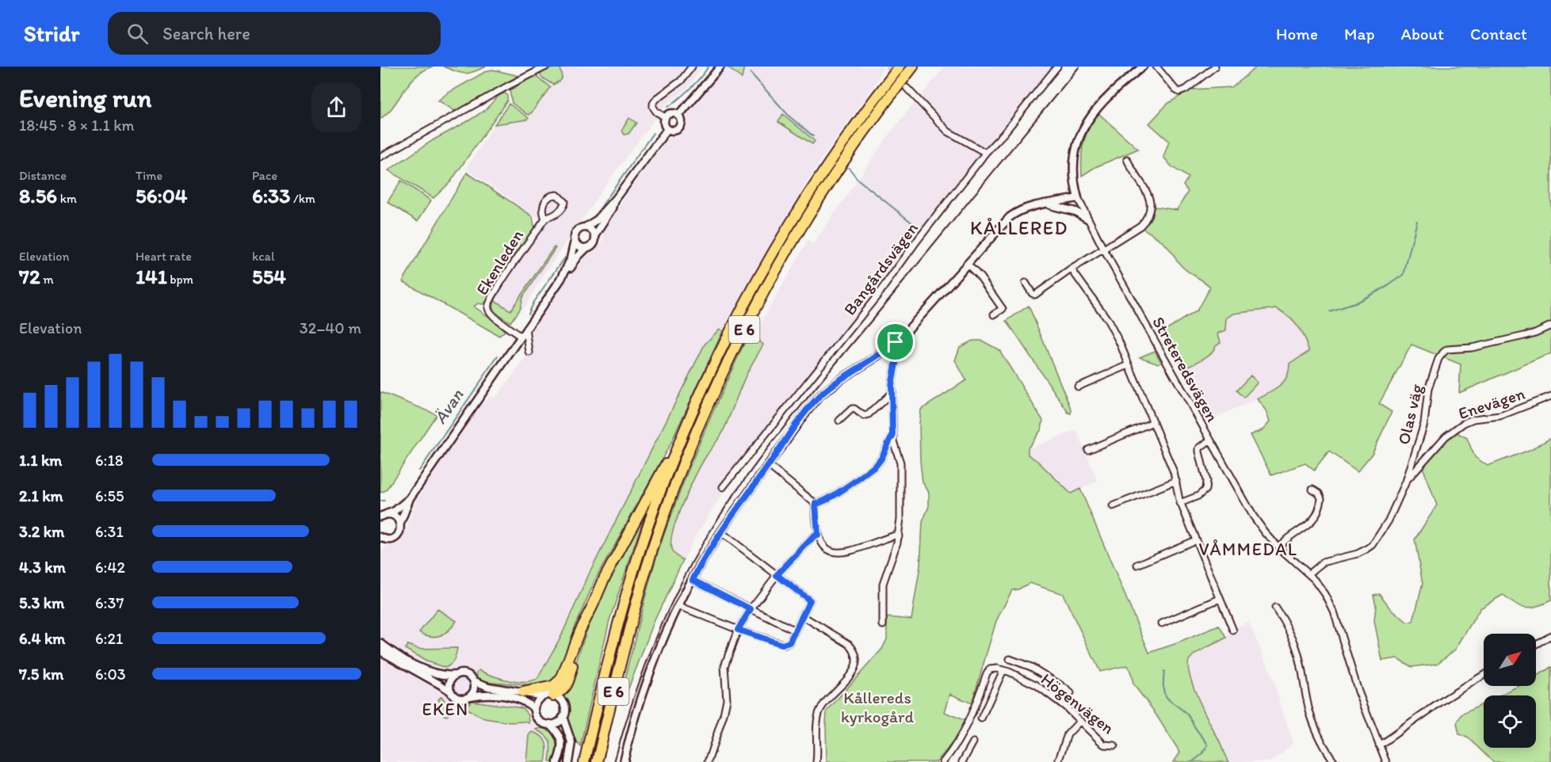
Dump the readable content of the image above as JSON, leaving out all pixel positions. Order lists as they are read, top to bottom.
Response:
{
  "streets": {
    "highway": ["E 6"],
    "street": [
      "Ekenleden",
      "Bangårdsvägen",
      "Streteredsvägen",
      "Enevägen",
      "Olas väg",
      "Högenvägen"
    ]
  },
  "crossings": [
    ["Streteredsvägen", "Olas väg"],
    ["Enevägen", "Olas väg"]
  ],
  "districts": ["KÅLLERED", "VÅMMEDAL", "EKEN"],
  "water": ["Ävan"],
  "parks": ["Kållereds kyrkogård"],
  "north": "top right",
  "page": {
    "header": "Stridr",
    "search": "Search here",
    "nav": [
      "Home",
      "Map",
      "About",
      "Contact"
    ],
    "heading": ["Evening run", "18:45 · 8 × 1.1 km"],
    "stats": [
      ["Distance", "8.56 km"],
      ["Time", "56:04"],
      ["Pace", "6:33 /km"],
      ["Elevation", "72 m"],
      ["Heart rate", "141 bpm"],
      ["kcal", "554"]
    ],
    "chart": ["Elevation", "32–40 m"],
    "list": [
      {
        "name": "1.1 km",
        "note": "6:18"
      },
      {
        "name": "2.1 km",
        "note": "6:55"
      },
      {
        "name": "3.2 km",
        "note": "6:31"
      },
      {
        "name": "4.3 km",
        "note": "6:42"
      },
      {
        "name": "5.3 km",
        "note": "6:37"
      },
      {
        "name": "6.4 km",
        "note": "6:21"
      },
      {
        "name": "7.5 km",
        "note": "6:03"
      }
    ]
  }
}
